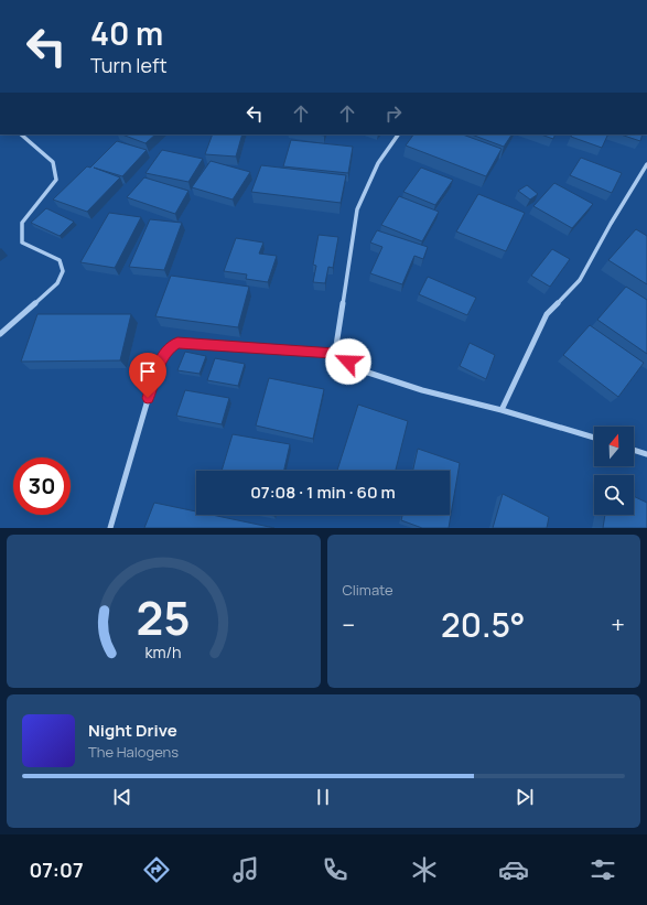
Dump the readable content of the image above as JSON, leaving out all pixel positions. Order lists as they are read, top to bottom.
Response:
{
  "north": "top",
  "page": {
    "turn": ["40 m", "Turn left"],
    "limit": "30",
    "trip": "07:08 · 1 min · 60 m",
    "tile": "Climate",
    "heat": ["−", "20.5°", "+"],
    "song": ["Night Drive", "The Halogens"],
    "tabs": "07:07",
    "gauge": ["25", "km/h"]
  }
}
